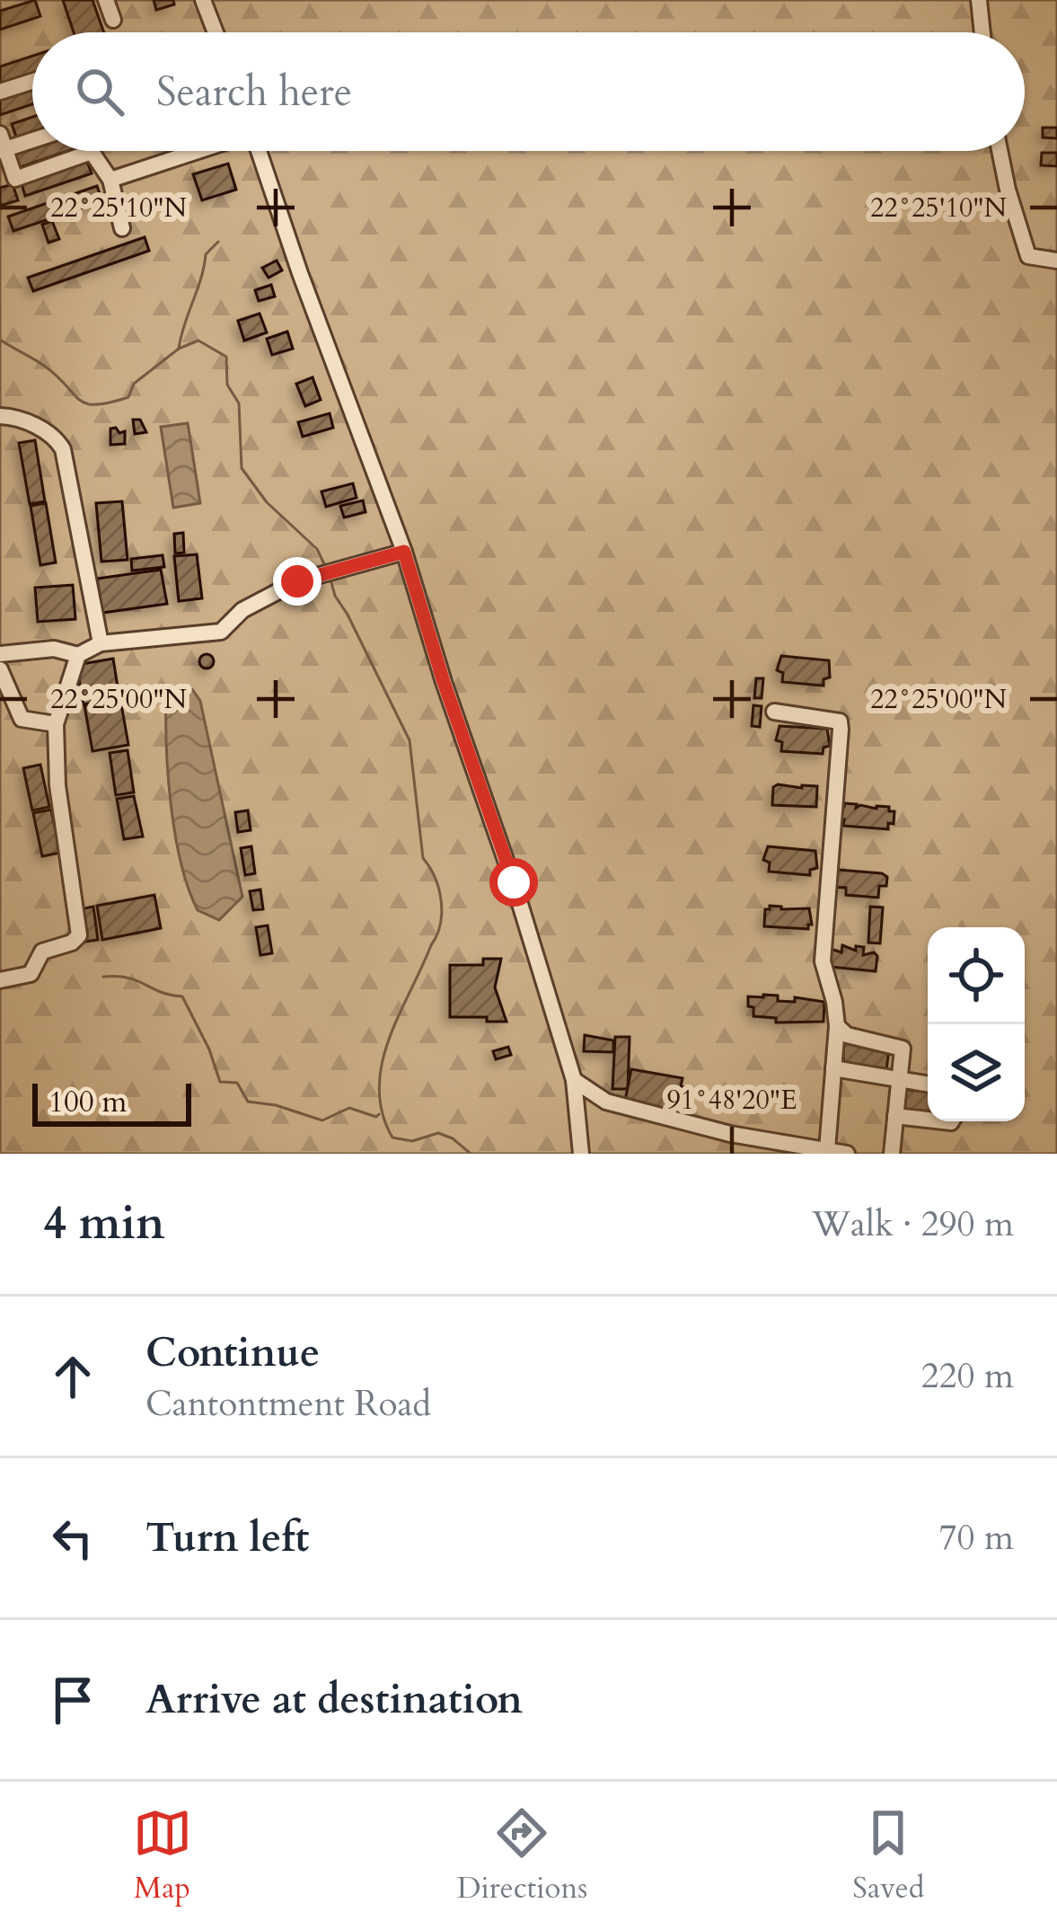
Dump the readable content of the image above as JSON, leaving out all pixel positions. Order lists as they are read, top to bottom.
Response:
{
  "scale_bar": "100 m",
  "page": {
    "search": "Search here",
    "scale": "100 m",
    "heading": ["4 min", "Walk · 290 m"],
    "list": [
      ["Continue", "Cantontment Road", "220 m"],
      ["Turn left", "70 m"],
      "Arrive at destination"
    ],
    "nav": ["Map", "Directions", "Saved"]
  },
  "coordinates": ["22°25'10\"N", "22°25'00\"N", "91°48'20\"E"]
}
